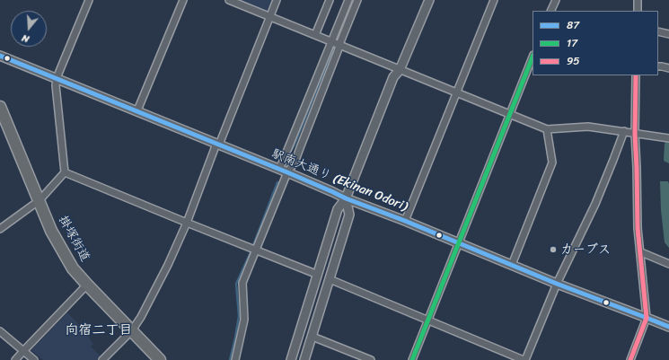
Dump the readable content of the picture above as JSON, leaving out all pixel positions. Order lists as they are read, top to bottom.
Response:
{
  "streets": {
    "highway": ["掛塚街道"],
    "street": ["駅南大通り (Ekinan Odori)"]
  },
  "districts": ["向宿二丁目"],
  "places": ["カーブス"],
  "lines": ["transit line 87", "transit line 17", "transit line 95"],
  "legend": ["87", "17", "95"],
  "north": "bottom"
}
